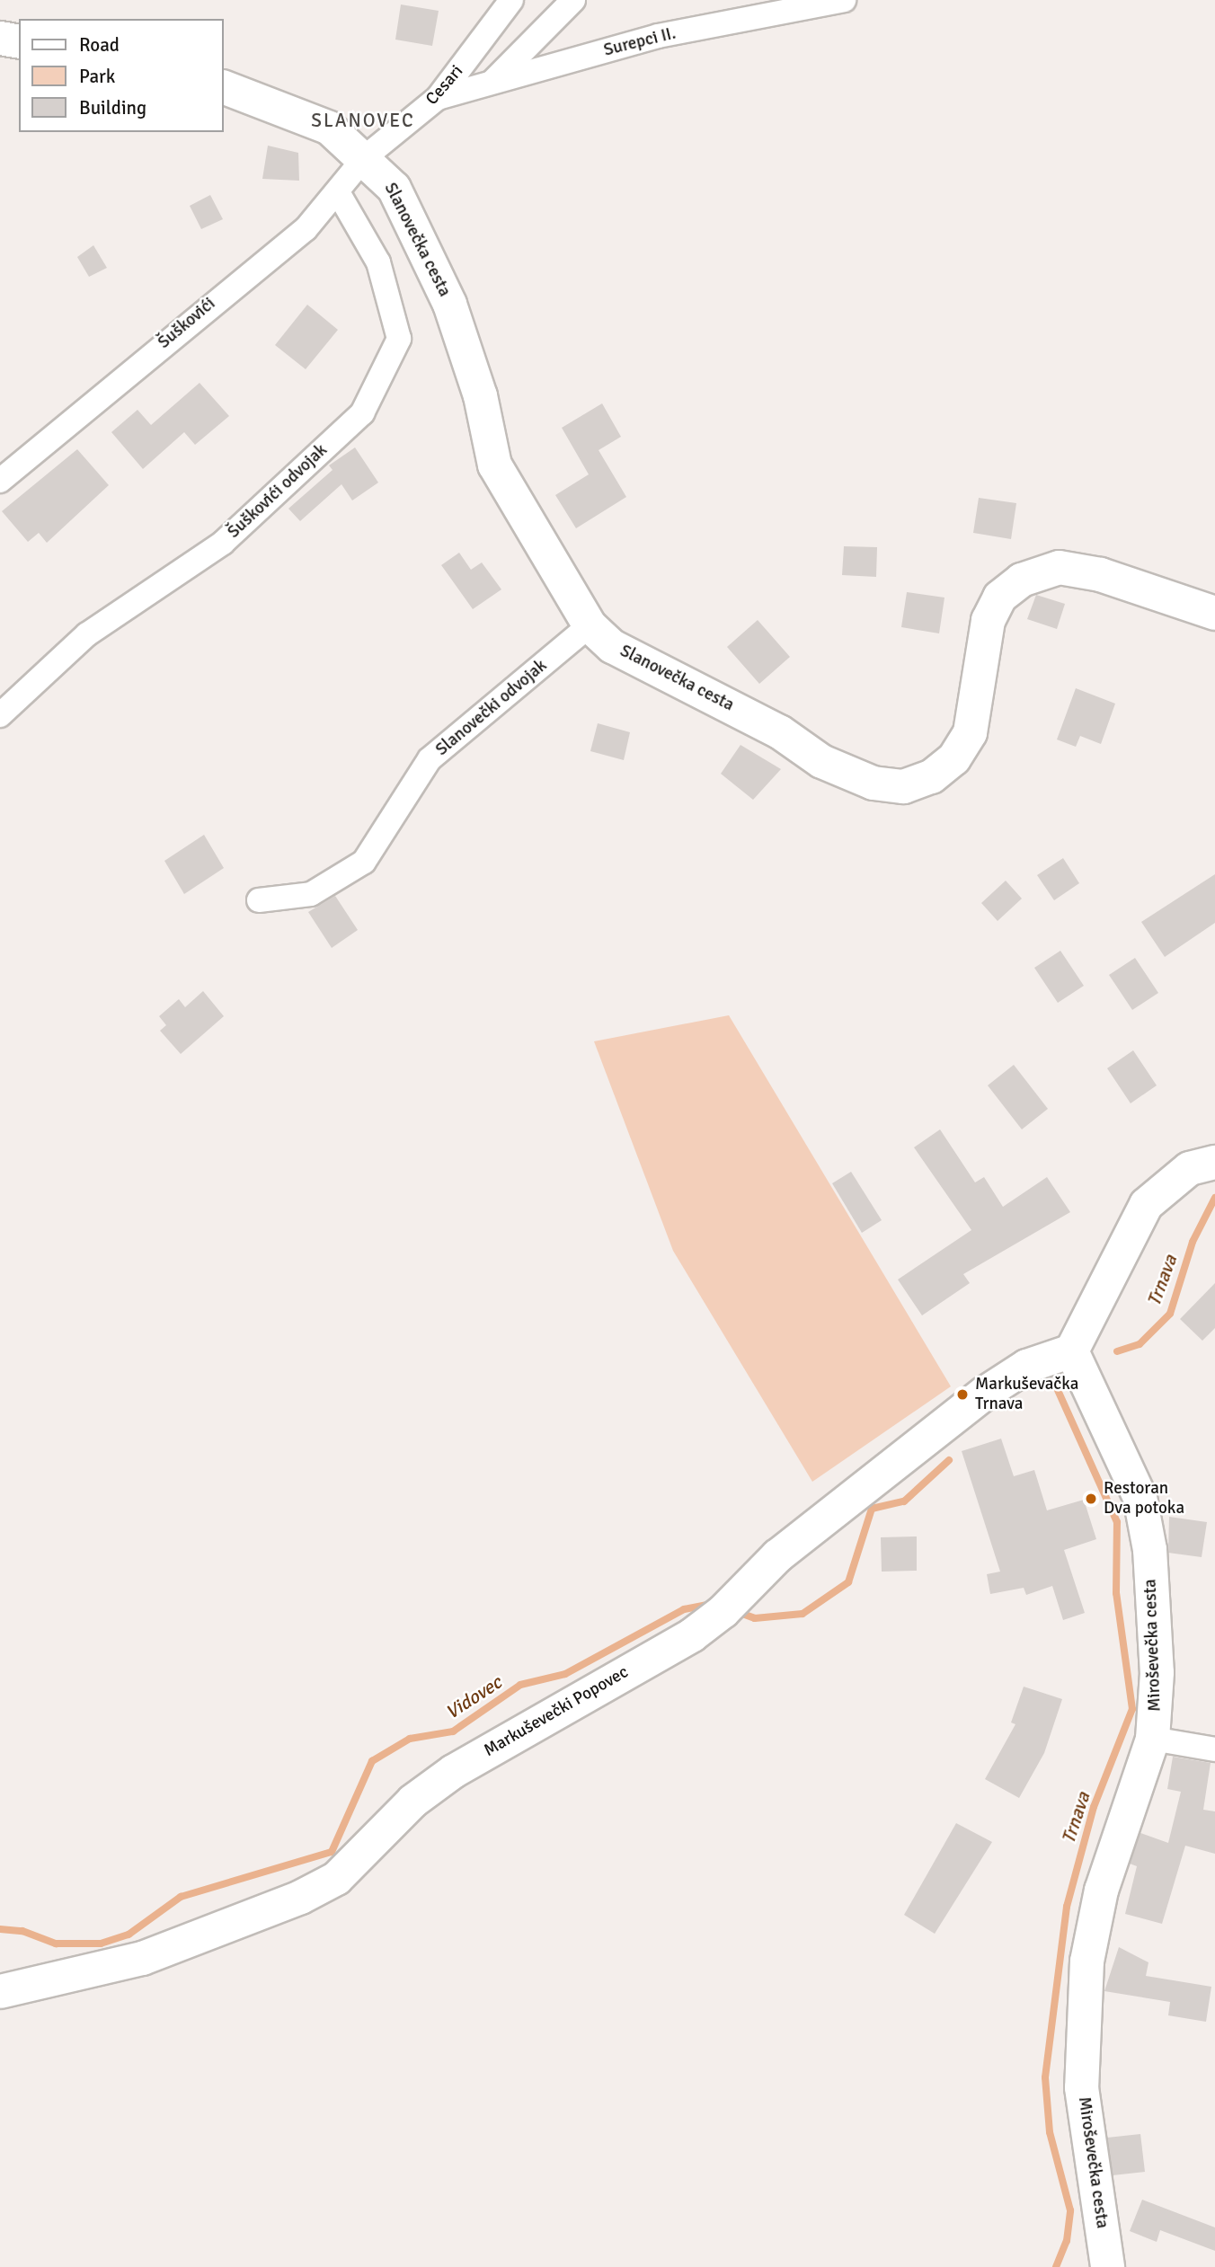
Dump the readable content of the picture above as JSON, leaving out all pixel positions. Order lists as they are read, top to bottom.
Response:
{
  "streets": {
    "street": [
      "Surepci II.",
      "Cesari",
      "Slanovečka cesta",
      "Šuškovići",
      "Šuškovići odvojak",
      "Slanovečki odvojak",
      "Miroševečka cesta",
      "Markuševečki Popovec"
    ]
  },
  "crossings": [
    ["Surepci II.", "Cesari"],
    ["Cesari", "Slanovečka cesta"],
    ["Cesari", "Šuškovići"],
    ["Slanovečka cesta", "Šuškovići"],
    ["Slanovečka cesta", "Slanovečki odvojak"],
    ["Šuškovići", "Šuškovići odvojak"],
    ["Miroševečka cesta", "Markuševečki Popovec"]
  ],
  "districts": ["SLANOVEC"],
  "water": ["Trnava", "Vidovec"],
  "places": ["Markuševačka Trnava", "Restoran Dva potoka"],
  "legend": ["Road", "Park", "Building"]
}
